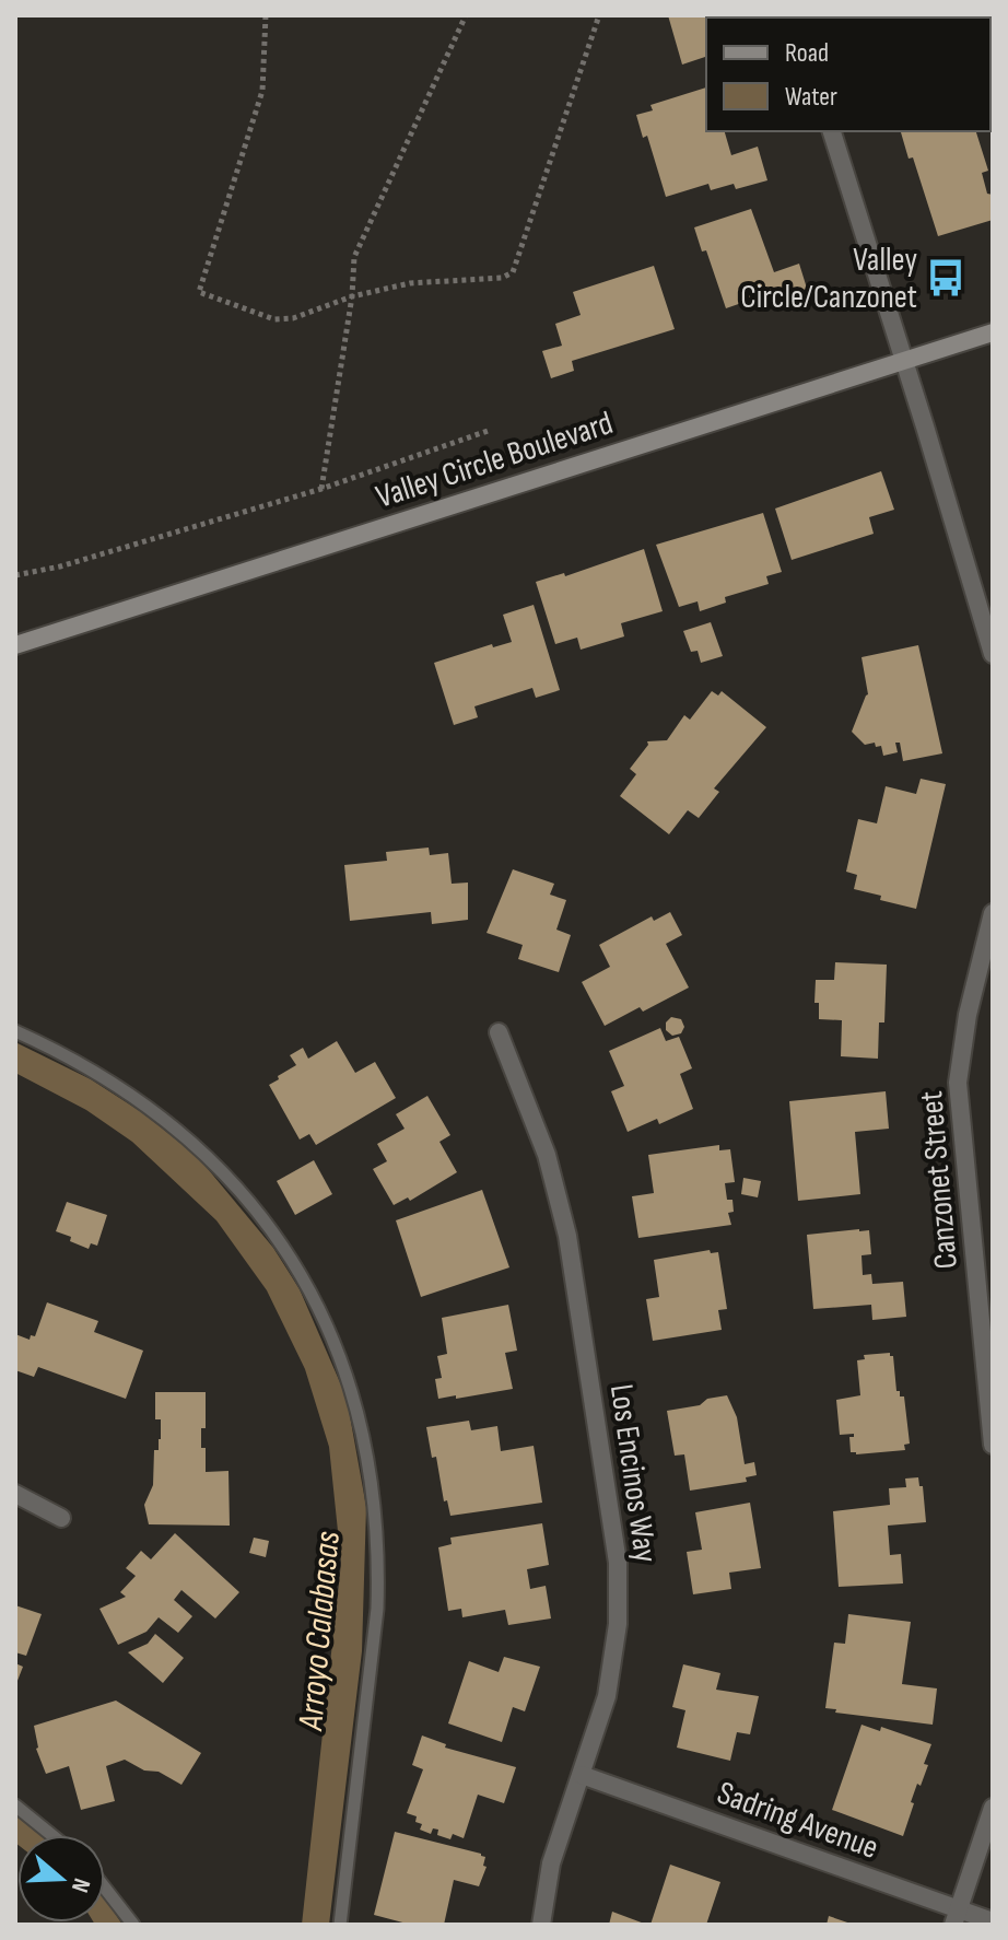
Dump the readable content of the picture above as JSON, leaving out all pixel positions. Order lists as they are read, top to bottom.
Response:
{
  "streets": {
    "main road": ["Valley Circle Boulevard"],
    "street": ["Canzonet Street", "Los Encinos Way", "Sadring Avenue"]
  },
  "crossings": [
    ["Los Encinos Way", "Sadring Avenue"]
  ],
  "water": ["Arroyo Calabasas"],
  "places": {
    "bus stop": ["Valley Circle/Canzonet"]
  },
  "legend": ["Road", "Water"],
  "north": "right"
}
